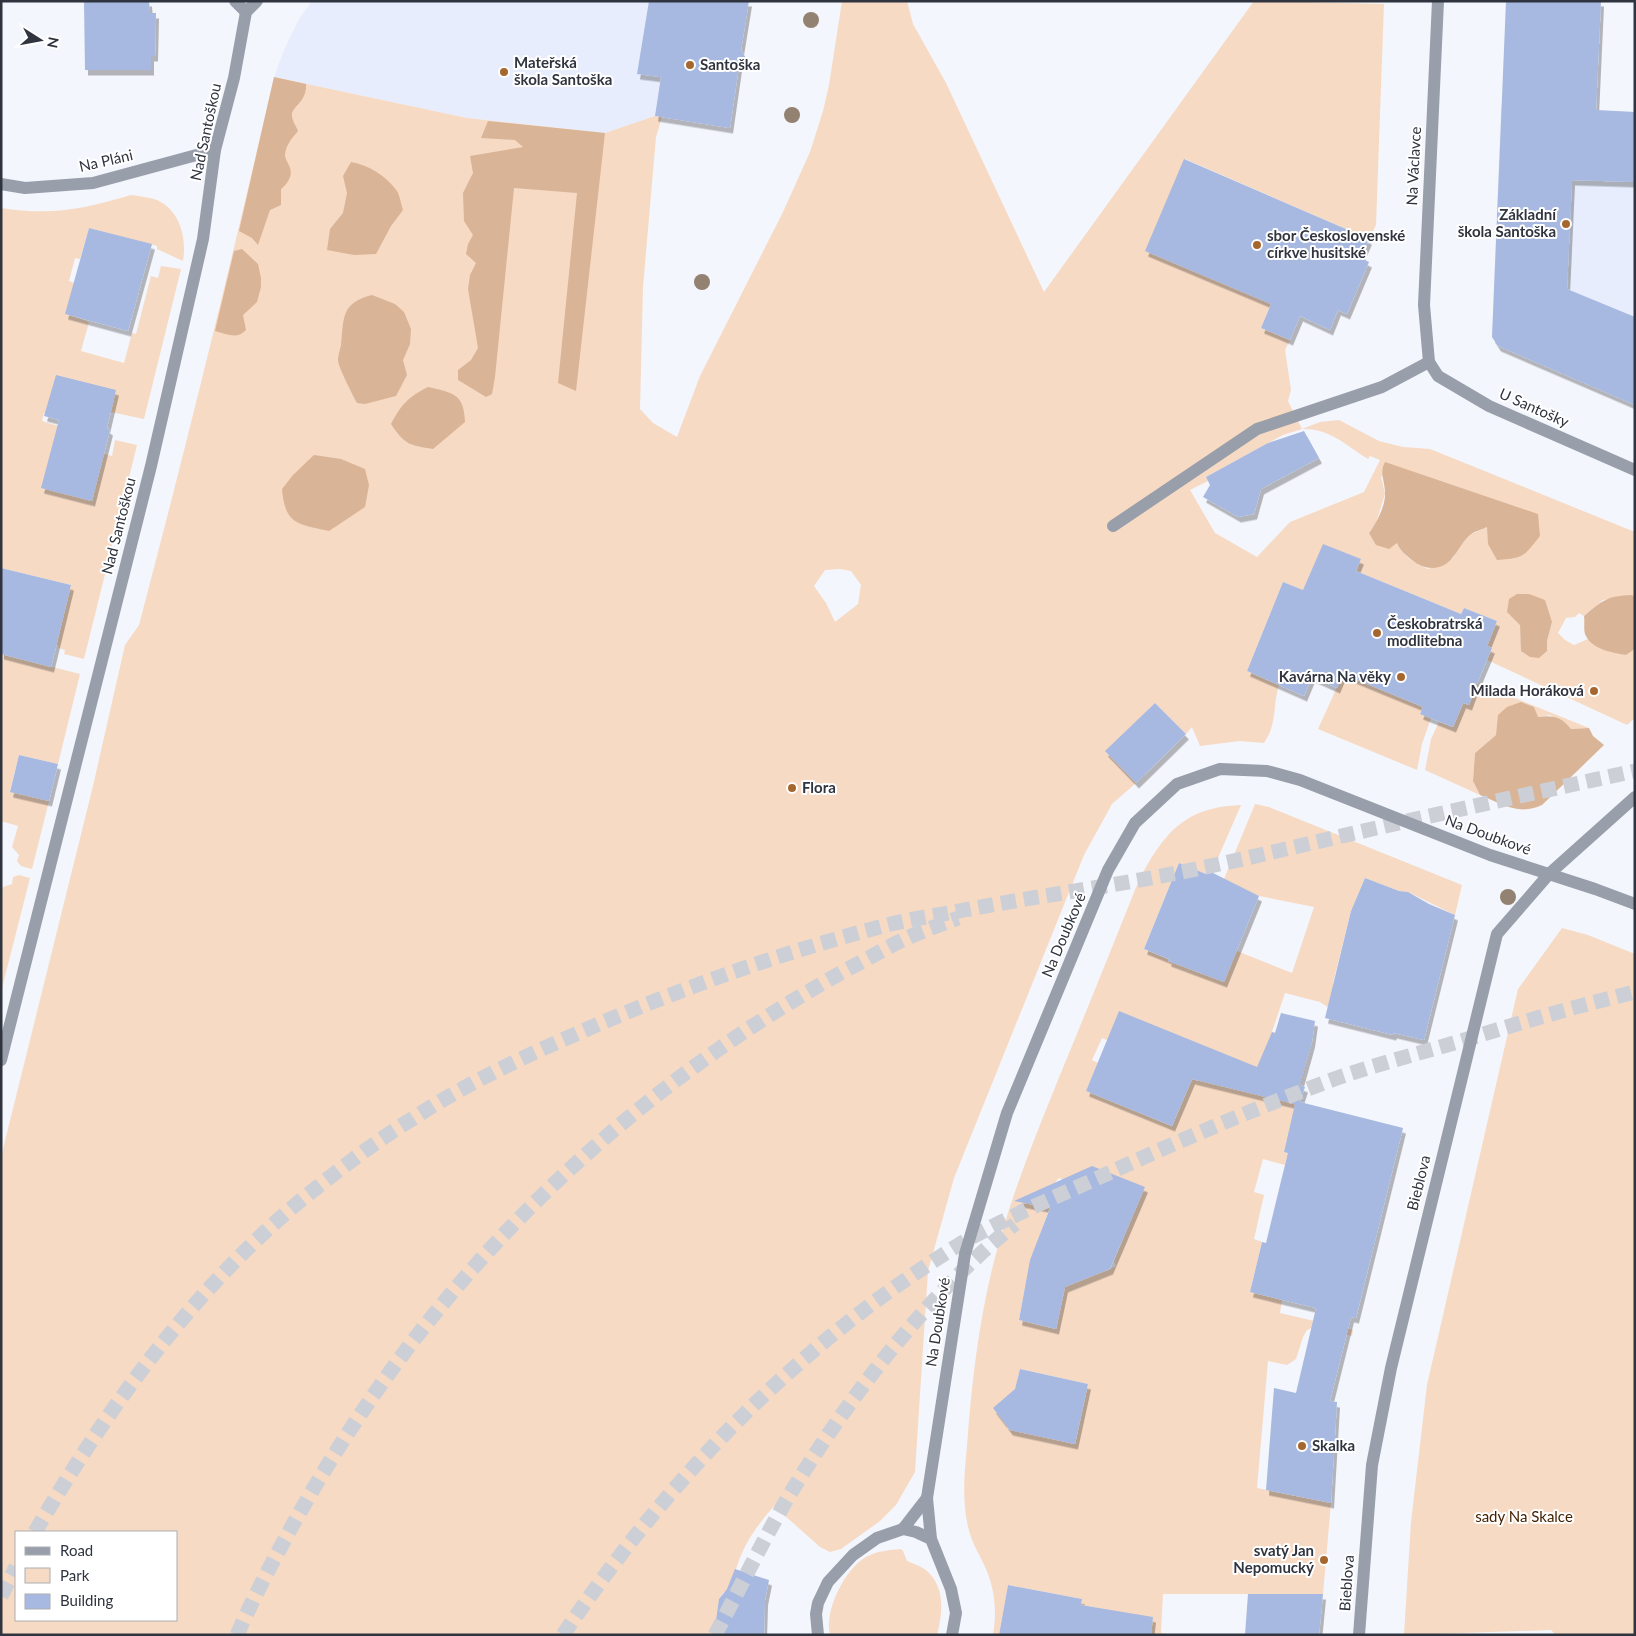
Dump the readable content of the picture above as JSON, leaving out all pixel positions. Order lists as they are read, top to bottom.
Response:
{
  "streets": {
    "street": [
      "Nad Santoškou",
      "Na Pláni",
      "Na Václavce",
      "U Santošky",
      "Na Doubkové",
      "Bieblova"
    ]
  },
  "crossings": [
    ["Nad Santoškou", "Na Pláni"],
    ["Na Václavce", "U Santošky"],
    ["Na Doubkové", "Bieblova"]
  ],
  "parks": ["sady Na Skalce"],
  "places": [
    "Santoška",
    "Mateřská škola Santoška",
    "Základní škola Santoška",
    "sbor Československé církve husitské",
    "Českobratrská modlitebna",
    "Kavárna Na věky",
    "Milada Horáková",
    "Flora",
    "Skalka",
    "svatý Jan Nepomucký"
  ],
  "legend": ["Road", "Park", "Building"],
  "north": "right"
}
